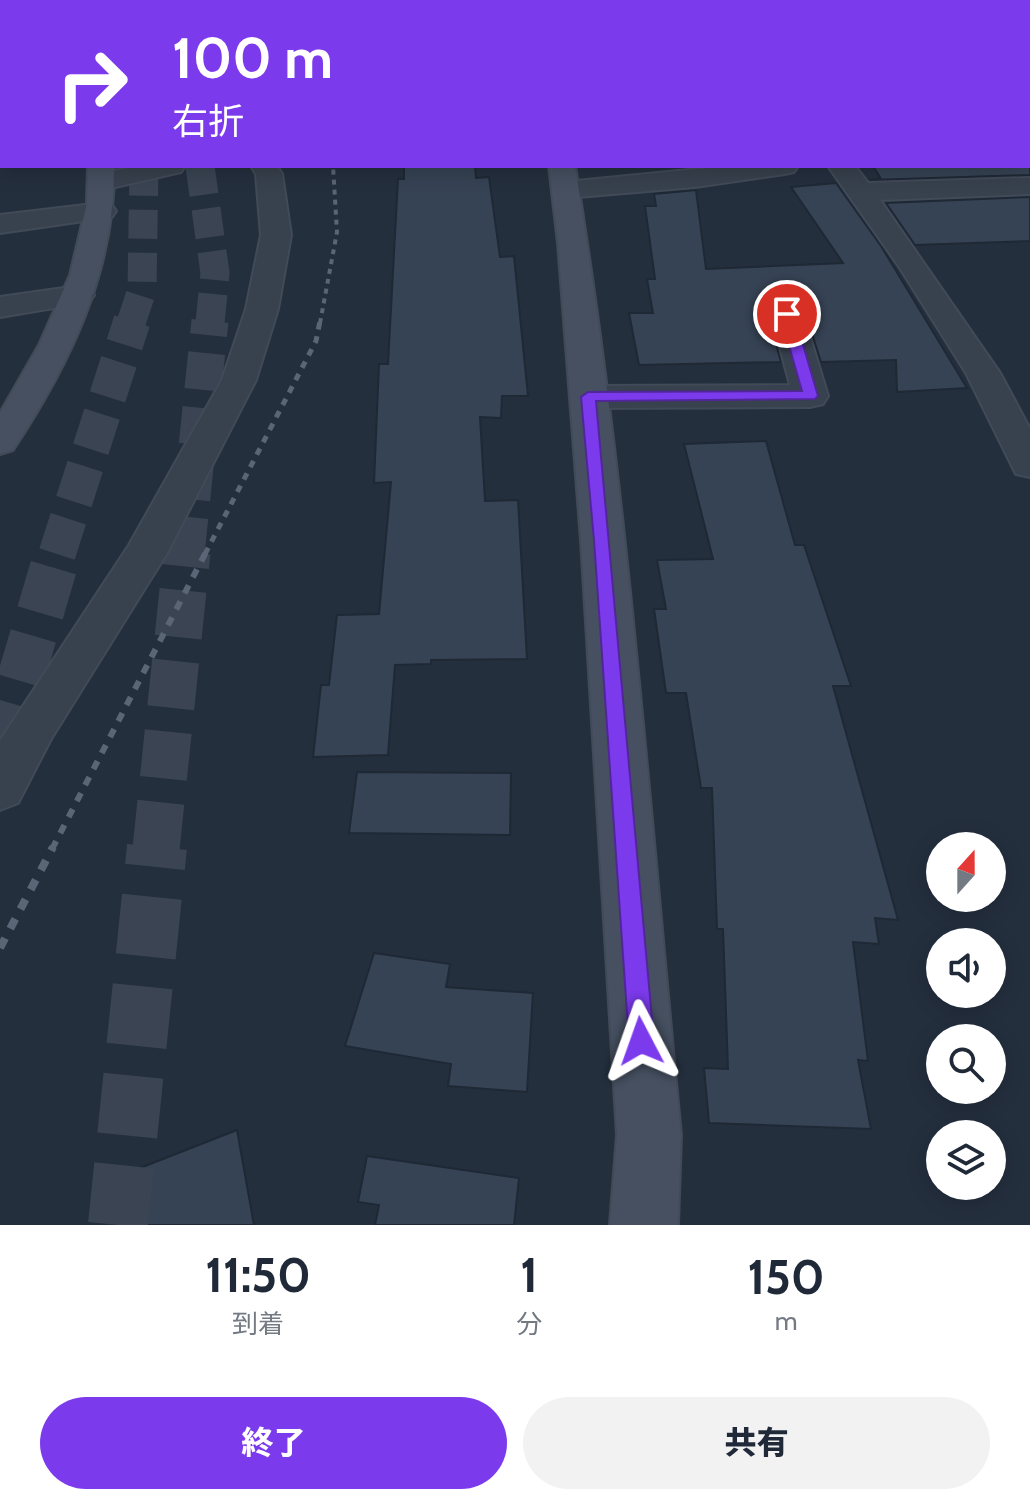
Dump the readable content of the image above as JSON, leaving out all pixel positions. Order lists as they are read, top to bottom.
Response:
{
  "north": "top",
  "page": {
    "turn": ["100 m", "右折"],
    "eta": [
      "11:50",
      "到着",
      "1",
      "分",
      "150",
      "m"
    ],
    "buttons": ["終了", "共有"]
  }
}
